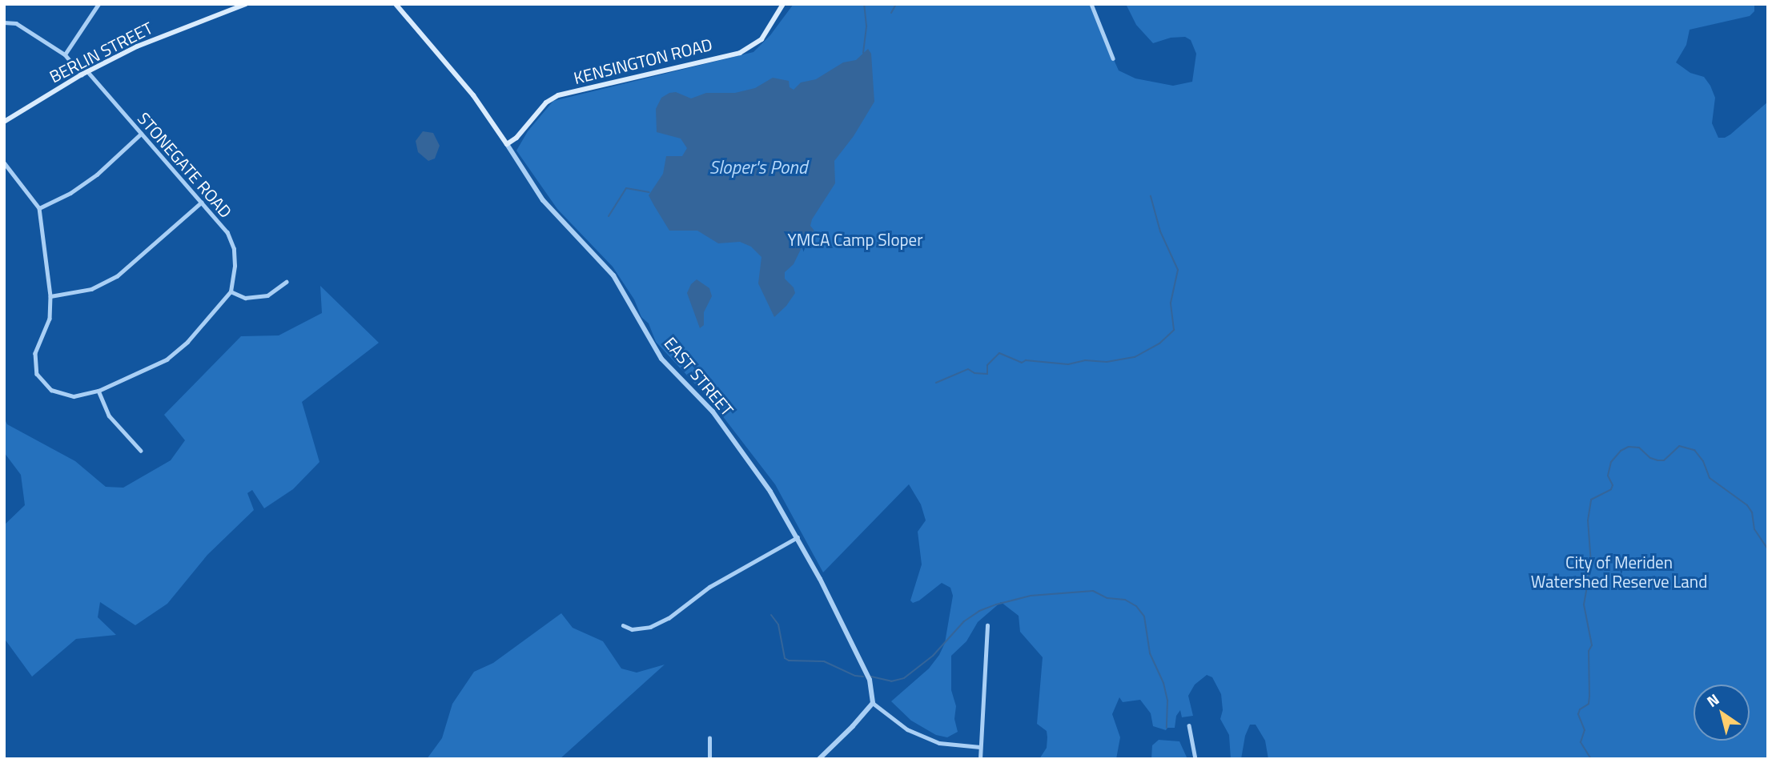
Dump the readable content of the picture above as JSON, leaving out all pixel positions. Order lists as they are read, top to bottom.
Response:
{
  "streets": {
    "main road": ["BERLIN STREET", "KENSINGTON ROAD", "EAST STREET"],
    "street": ["STONEGATE ROAD"]
  },
  "crossings": [
    ["BERLIN STREET", "STONEGATE ROAD"],
    ["KENSINGTON ROAD", "EAST STREET"]
  ],
  "water": ["Sloper's Pond"],
  "parks": ["YMCA Camp Sloper", "City of Meriden Watershed Reserve Land"],
  "north": "top left"
}
